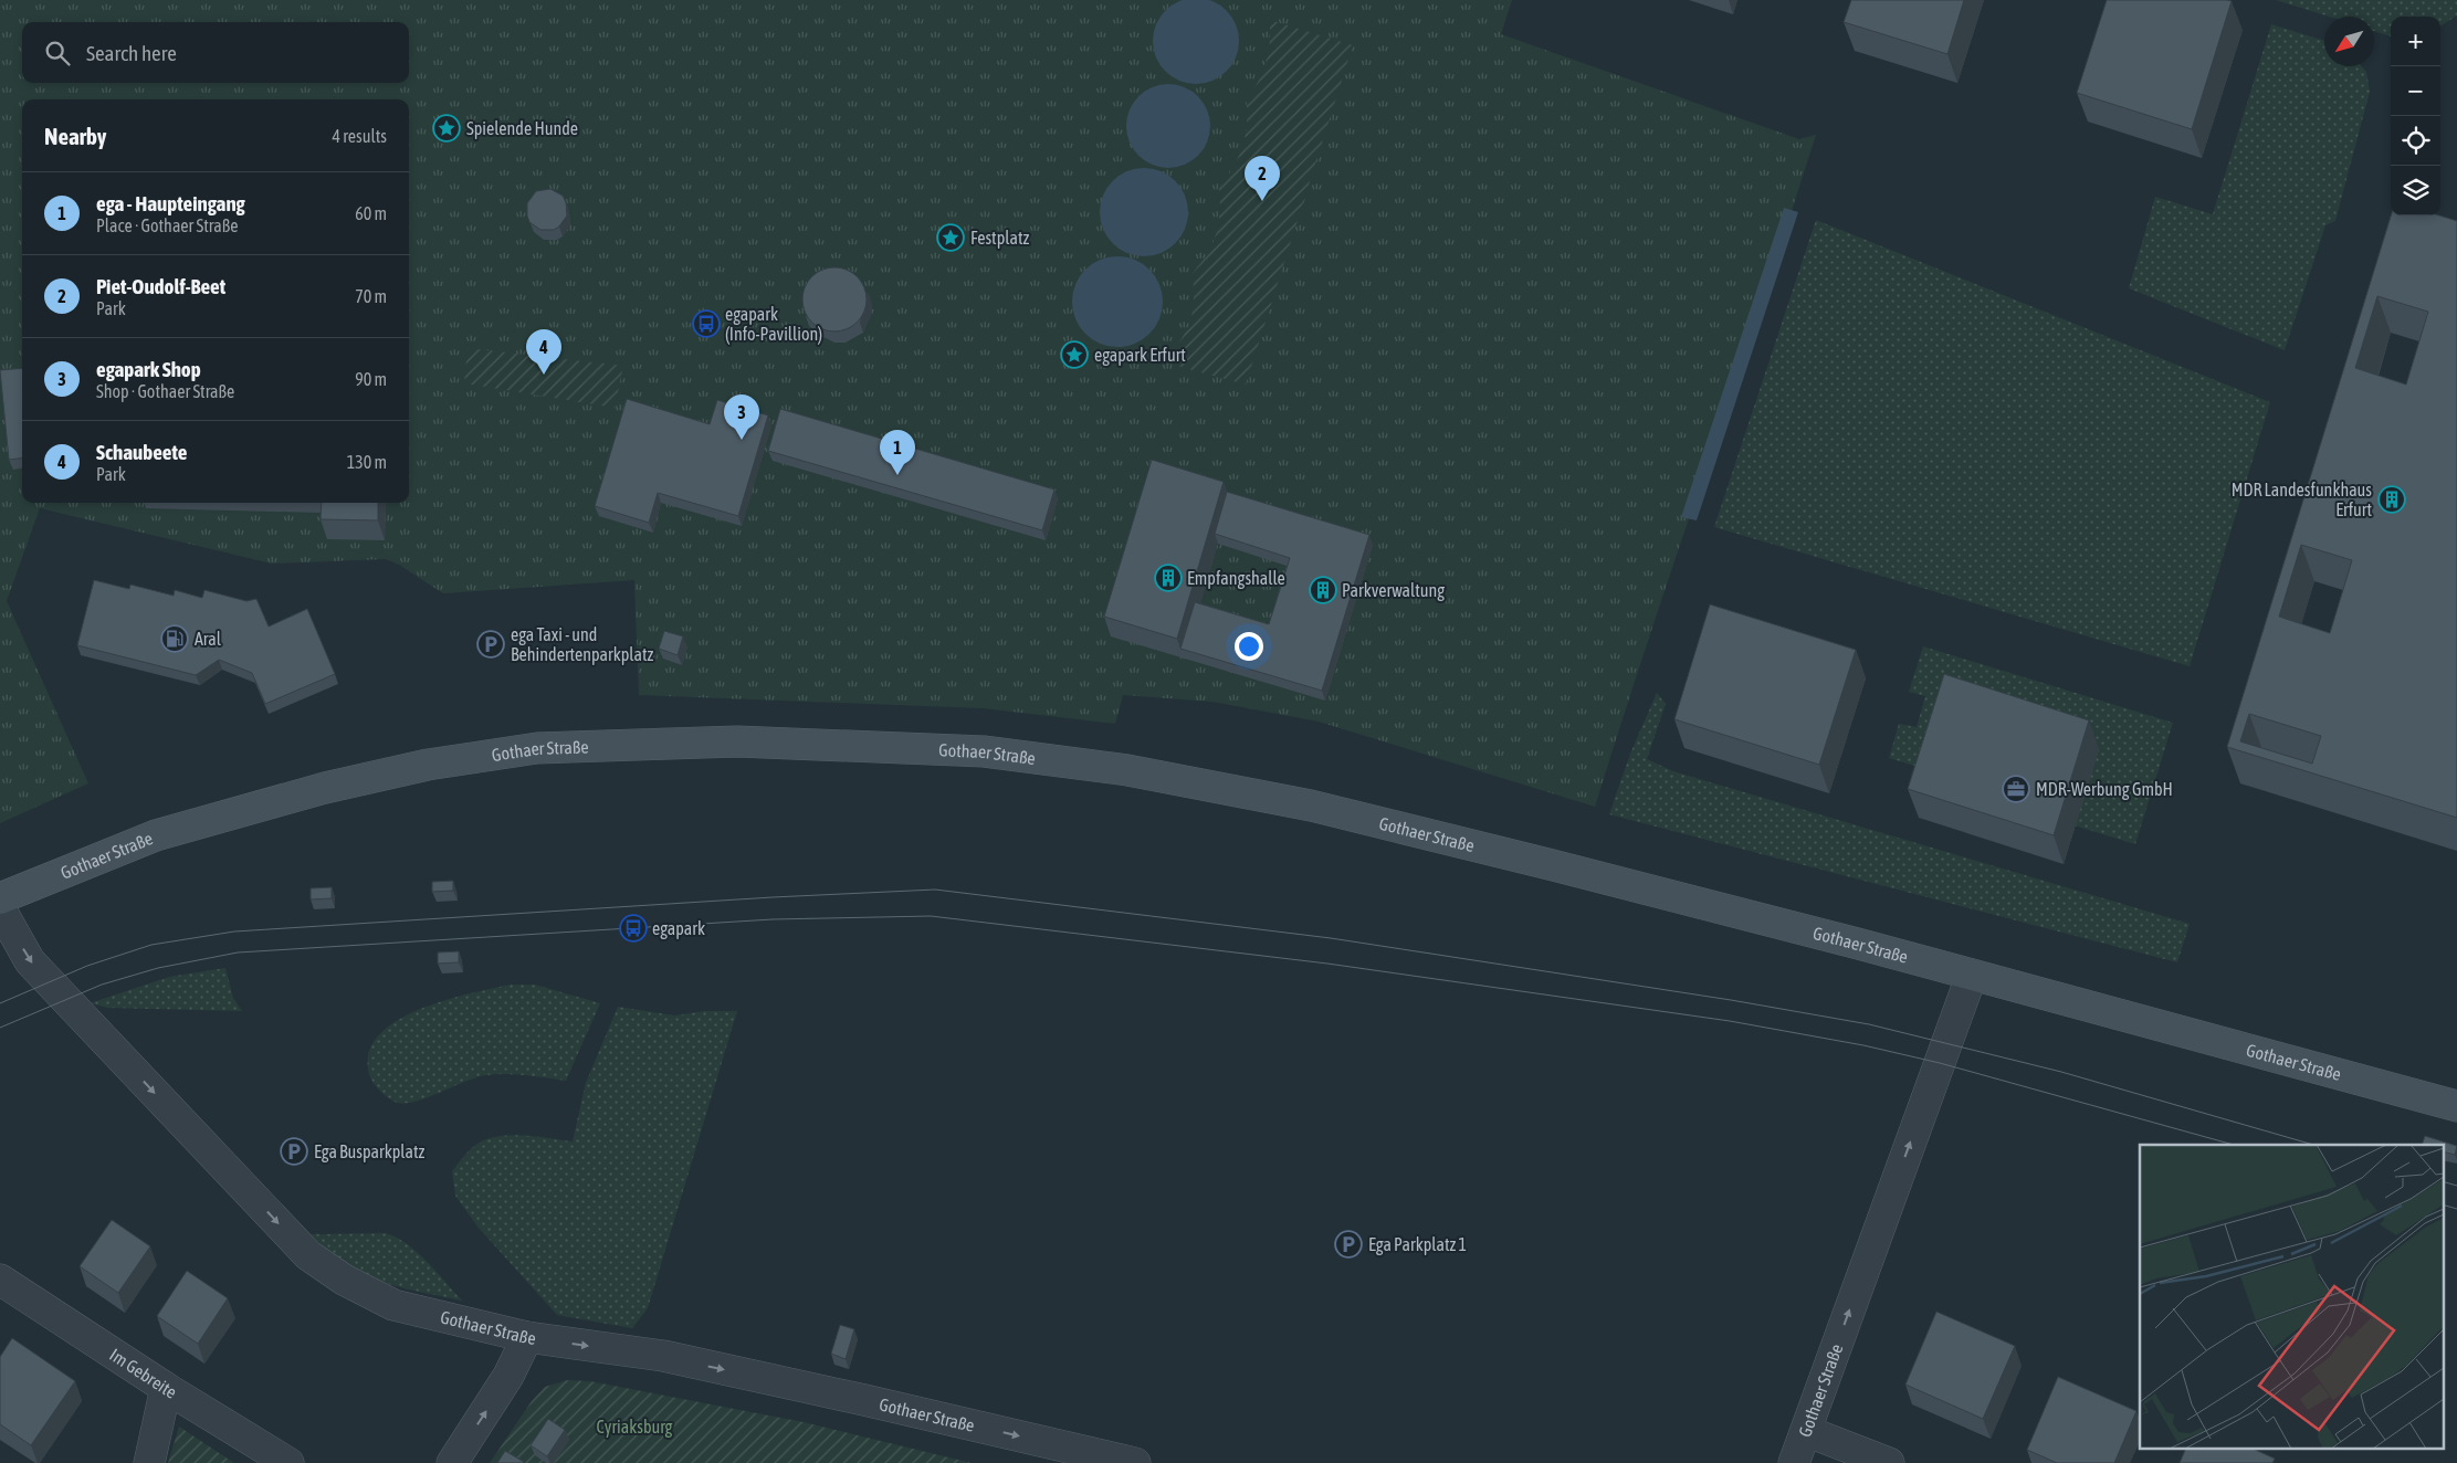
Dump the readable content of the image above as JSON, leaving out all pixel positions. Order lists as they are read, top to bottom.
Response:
{
  "streets": {
    "main road": ["Gothaer Straße"],
    "street": ["Im Gebreite"]
  },
  "parks": ["Cyriaksburg"],
  "places": {
    "place": ["Spielende Hunde", "Festplatz", "egapark Erfurt"],
    "bus stop": ["egapark (Info-Pavillion)", "egapark"],
    "building": ["MDR Landesfunkhaus Erfurt", "Empfangshalle", "Parkverwaltung"],
    "fuel station": ["Aral"],
    "parking": ["ega Taxi - und Behindertenparkplatz", "Ega Busparkplatz", "Ega Parkplatz 1"],
    "office": ["MDR-Werbung GmbH"]
  },
  "north": "bottom left",
  "page": {
    "map_buttons": ["+", "−"],
    "search": "Search here",
    "heading": ["Nearby", "4 results"],
    "pins": [
      "2",
      "4",
      "3",
      "1"
    ],
    "list": [
      {
        "mark": "1",
        "name": "ega - Haupteingang",
        "note": "Place · Gothaer Straße",
        "value": "60 m"
      },
      {
        "mark": "2",
        "name": "Piet-Oudolf-Beet",
        "note": "Park",
        "value": "70 m"
      },
      {
        "mark": "3",
        "name": "egapark Shop",
        "note": "Shop · Gothaer Straße",
        "value": "90 m"
      },
      {
        "mark": "4",
        "name": "Schaubeete",
        "note": "Park",
        "value": "130 m"
      }
    ]
  }
}
